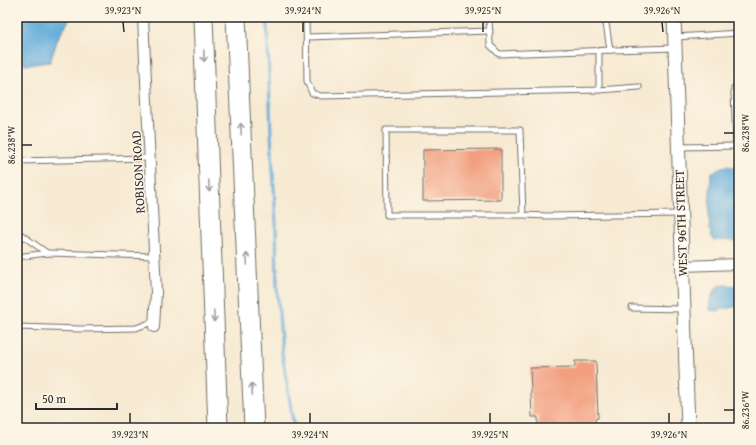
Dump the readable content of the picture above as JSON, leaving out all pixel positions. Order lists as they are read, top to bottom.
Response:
{
  "streets": {
    "street": ["ROBISON ROAD", "WEST 96TH STREET"]
  },
  "scale_bar": "50 m",
  "coordinates": [
    "39.923°N",
    "39.924°N",
    "39.925°N",
    "39.926°N",
    "86.238°W",
    "86.236°W"
  ]
}
